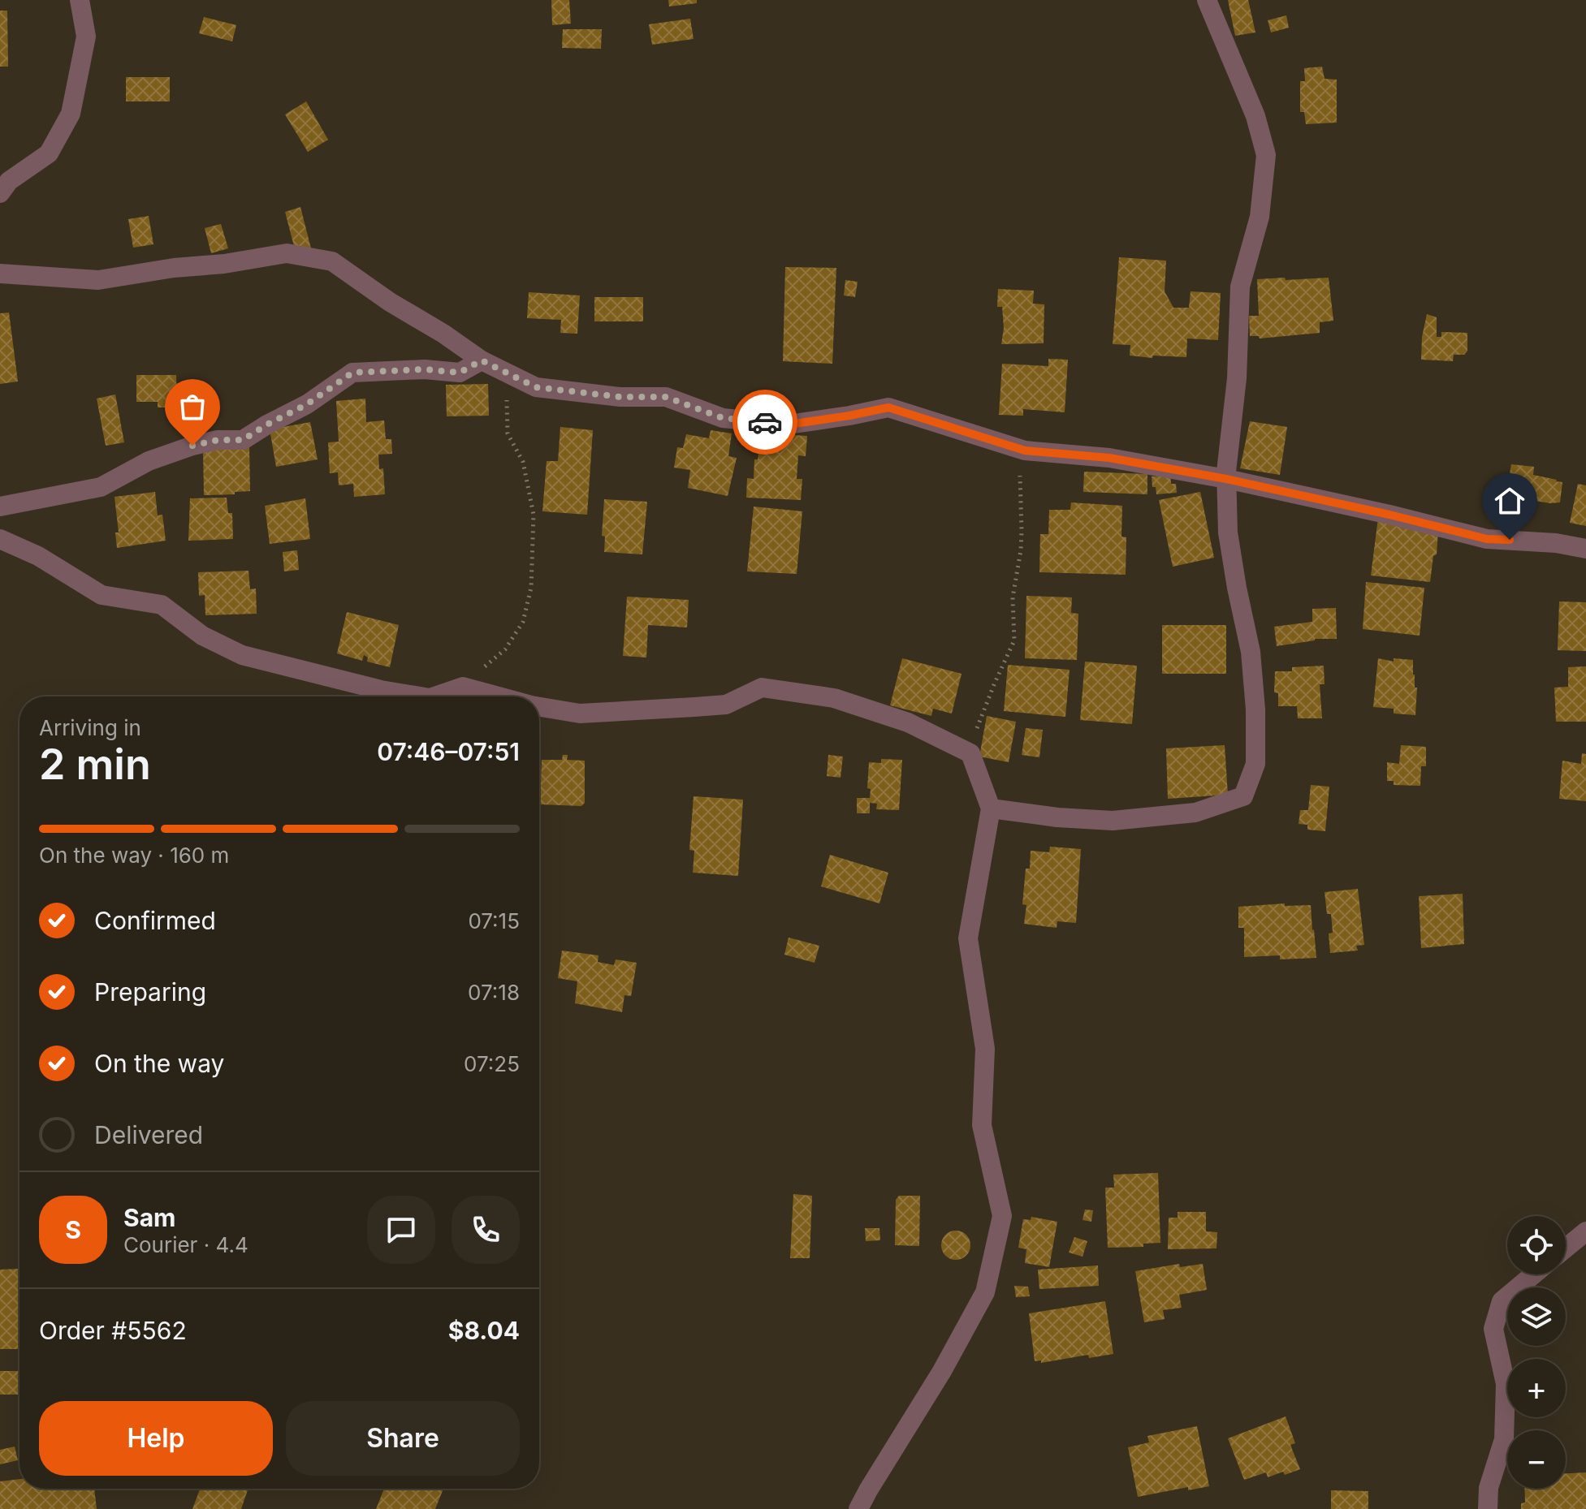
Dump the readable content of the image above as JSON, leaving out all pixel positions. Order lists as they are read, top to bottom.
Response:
{
  "page": {
    "heading": ["2 min", "Arriving in", "07:46–07:51"],
    "panel": [
      "Sam",
      "Courier · 4.4",
      "Order #5562",
      "$8.04"
    ],
    "bar": "On the way · 160 m",
    "list": [
      ["Confirmed", "07:15"],
      ["Preparing", "07:18"],
      ["On the way", "07:25"],
      "Delivered"
    ],
    "round": "S",
    "map_buttons": ["+", "−"],
    "buttons": ["Help", "Share"]
  }
}
